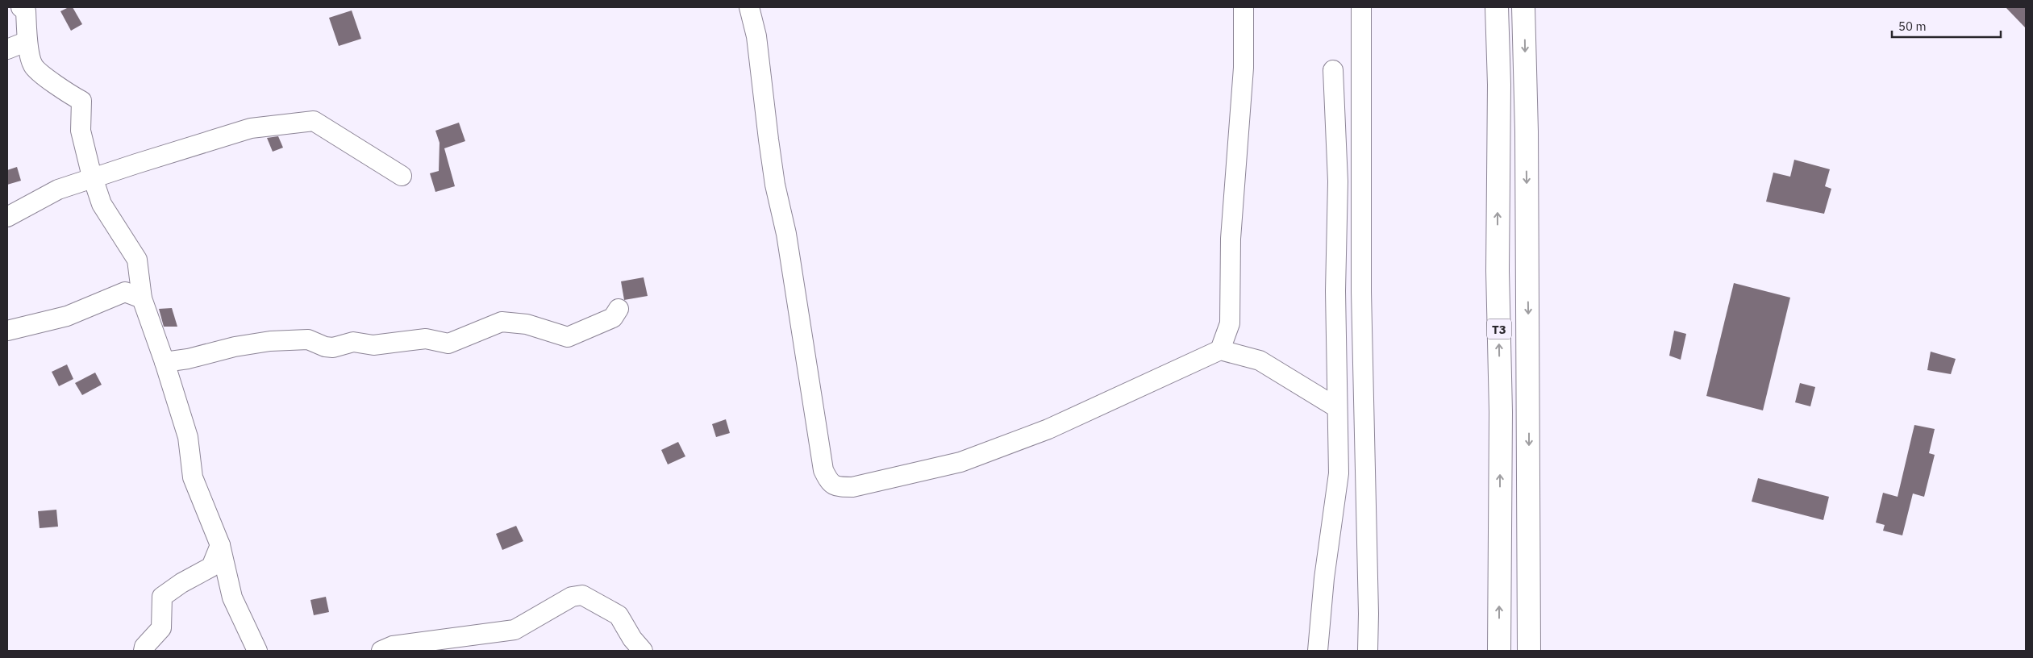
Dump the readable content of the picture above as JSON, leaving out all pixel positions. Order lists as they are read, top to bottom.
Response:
{
  "streets": {
    "highway": ["T3"]
  },
  "scale_bar": "50 m"
}
